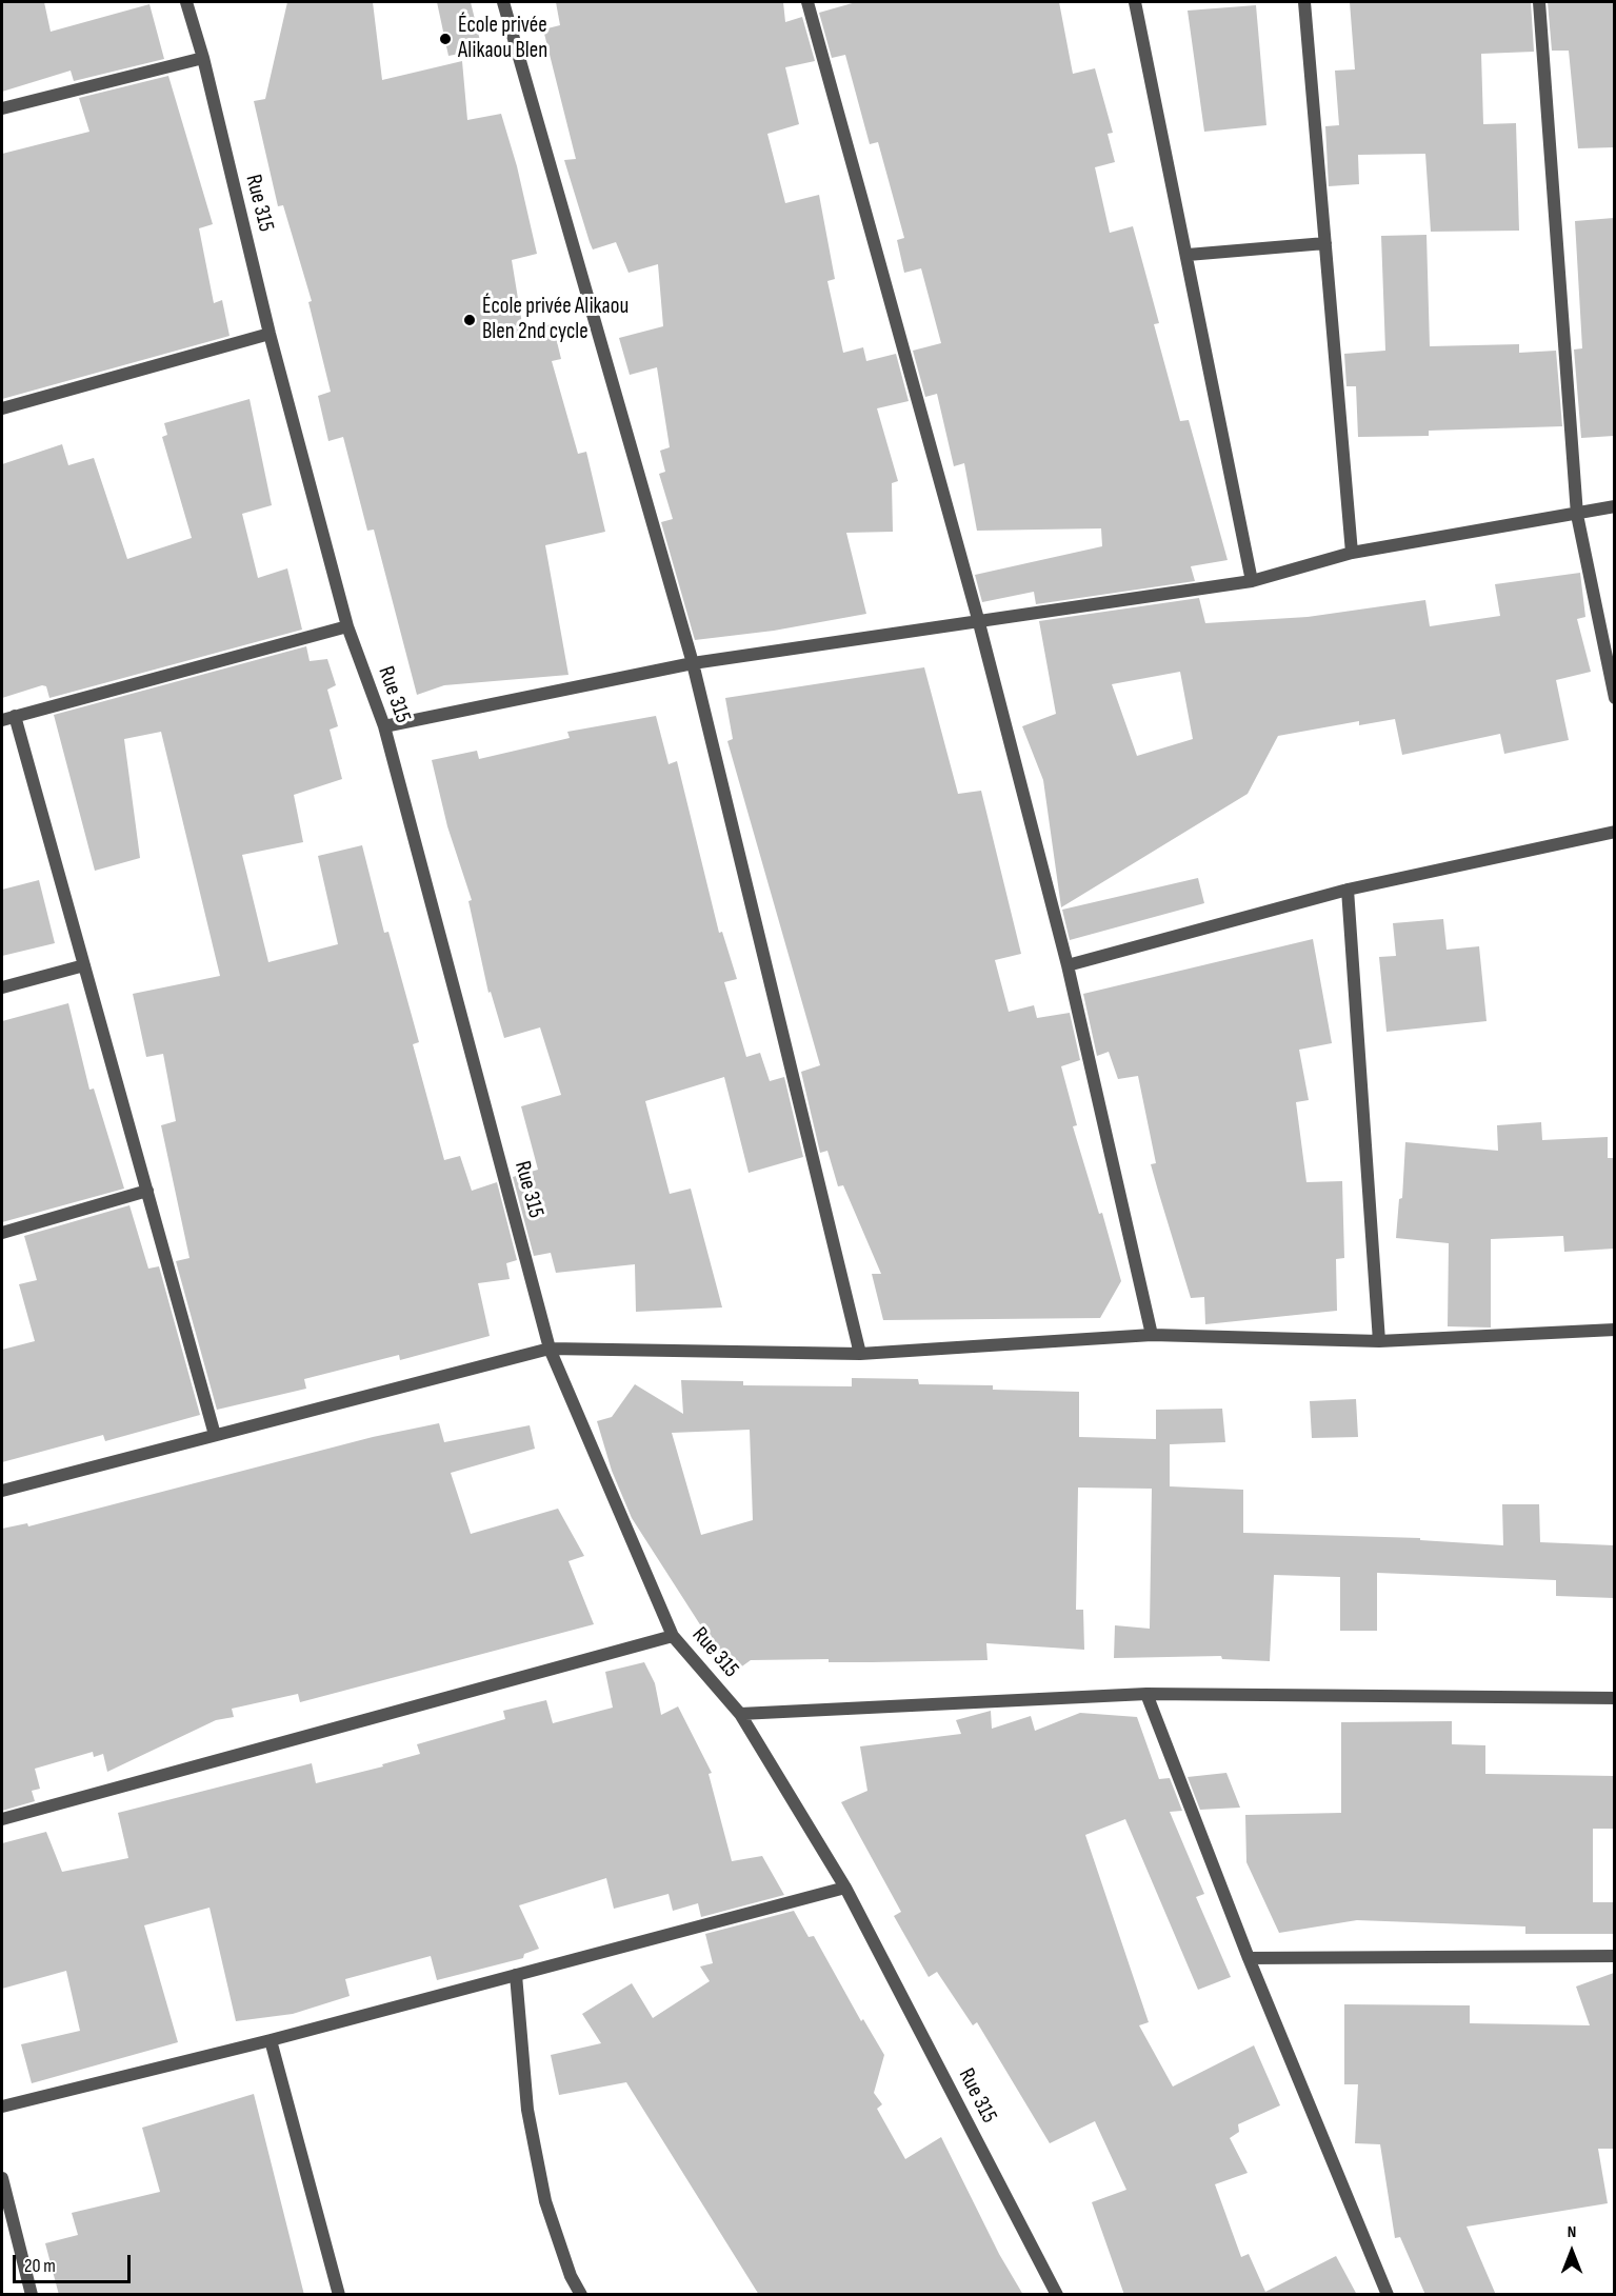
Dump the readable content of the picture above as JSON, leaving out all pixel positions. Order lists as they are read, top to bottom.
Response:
{
  "streets": {
    "street": ["Rue 315"]
  },
  "places": ["École privée Alikaou Blen", "École privée Alikaou Blen 2nd cycle"],
  "scale_bar": "20 m",
  "north": "top"
}
